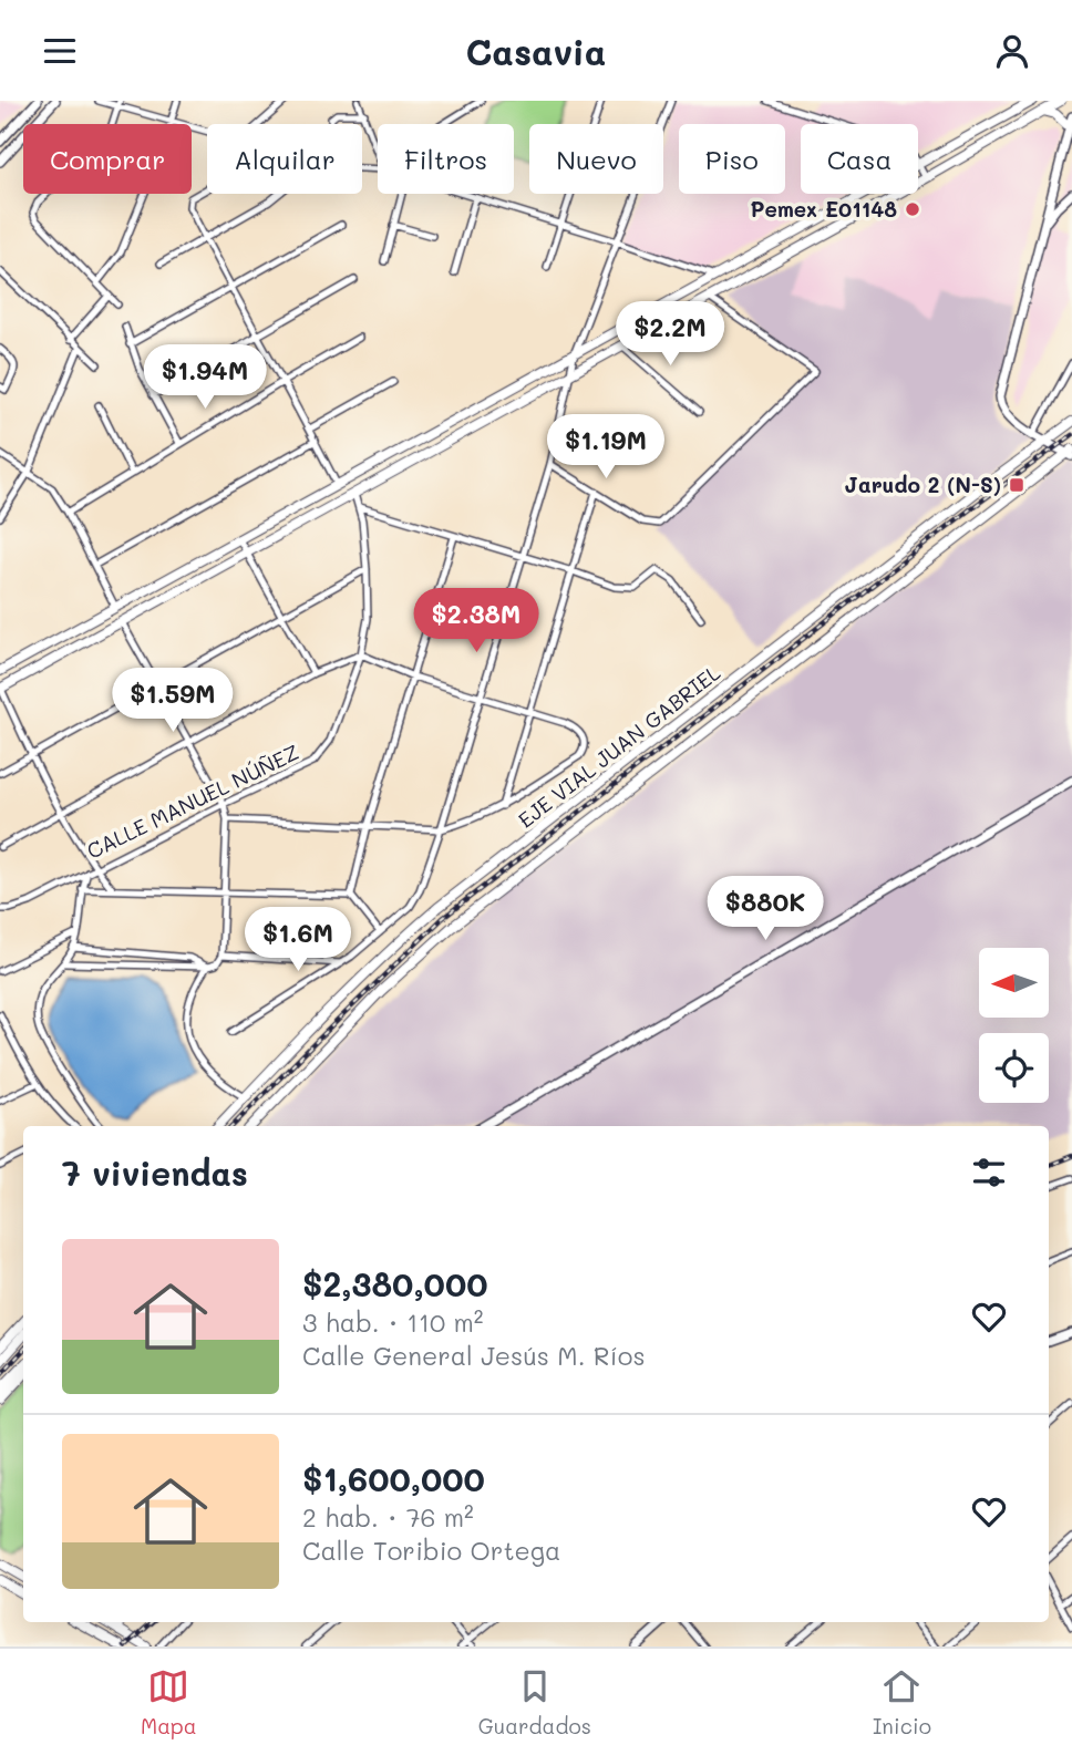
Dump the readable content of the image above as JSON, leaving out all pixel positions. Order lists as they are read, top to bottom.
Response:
{
  "streets": {
    "main road": ["EJE VIAL JUAN GABRIEL"],
    "street": ["CALLE MANUEL NÚÑEZ"]
  },
  "places": {
    "other": ["Pemex E01148"],
    "transit": ["Jarudo 2 (N-S)"]
  },
  "north": "left",
  "page": {
    "header": "Casavia",
    "chip": [
      "Comprar",
      "Alquilar",
      "Filtros",
      "Nuevo",
      "Piso",
      "Casa"
    ],
    "price": [
      "$2.2M",
      "$1.94M",
      "$1.19M",
      "$2.38M",
      "$1.59M",
      "$880K",
      "$1.6M"
    ],
    "heading": "7 viviendas",
    "list": [
      {
        "name": "$2,380,000",
        "note": "3 hab. · 110 m² · Calle General Jesús M. Ríos"
      },
      {
        "name": "$1,600,000",
        "note": "2 hab. · 76 m² · Calle Toribio Ortega"
      }
    ],
    "tabs": ["Mapa", "Guardados", "Inicio"]
  }
}
